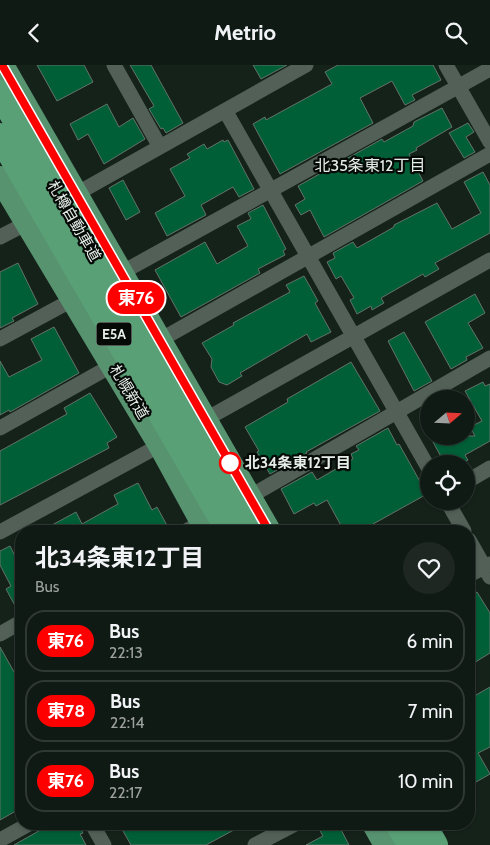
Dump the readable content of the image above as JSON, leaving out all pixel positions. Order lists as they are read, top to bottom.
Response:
{
  "streets": {
    "highway": ["札樽自動車道", "E5A", "札幌新道"]
  },
  "districts": ["北35条東12丁目"],
  "places": ["北34条東12丁目"],
  "lines": ["bus line 東76"],
  "north": "right",
  "page": {
    "header": "Metrio",
    "on_map": "東76",
    "heading": ["北34条東12丁目", "Bus"],
    "list": [
      {
        "mark": "東76",
        "name": "Bus",
        "note": "22:13",
        "value": "6 min"
      },
      {
        "mark": "東78",
        "name": "Bus",
        "note": "22:14",
        "value": "7 min"
      },
      {
        "mark": "東76",
        "name": "Bus",
        "note": "22:17",
        "value": "10 min"
      }
    ]
  }
}
